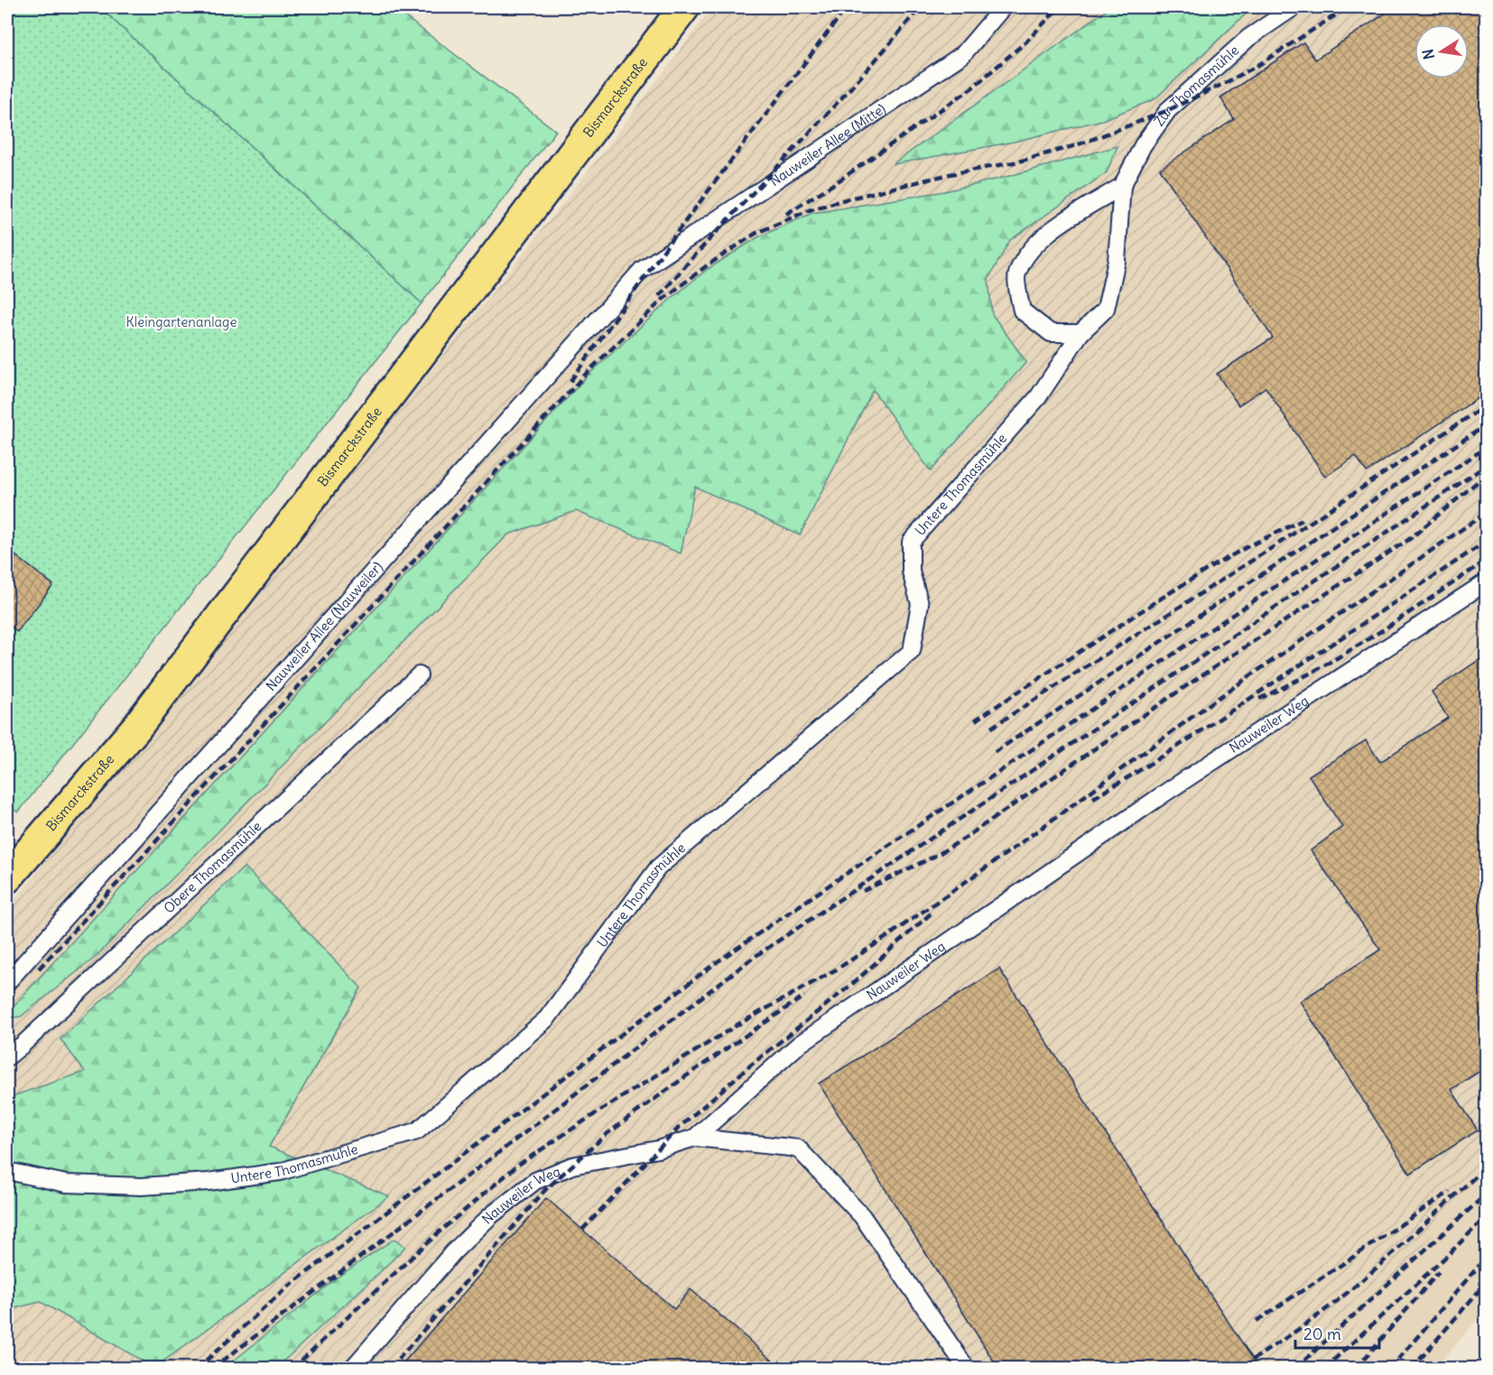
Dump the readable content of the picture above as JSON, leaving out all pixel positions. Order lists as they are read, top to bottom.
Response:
{
  "streets": {
    "main road": ["Bismarckstraße"],
    "lane": [
      "Zur Thomasmühle",
      "Nauweiler Allee (Mitte)",
      "Untere Thomasmühle",
      "Nauweiler Allee (Nauweiler)",
      "Nauweiler Weg",
      "Obere Thomasmühle"
    ]
  },
  "crossings": [
    ["Zur Thomasmühle", "Untere Thomasmühle"],
    ["Nauweiler Allee (Mitte)", "Nauweiler Allee (Nauweiler)"]
  ],
  "parks": ["Kleingartenanlage"],
  "scale_bar": "20 m",
  "north": "left"
}
